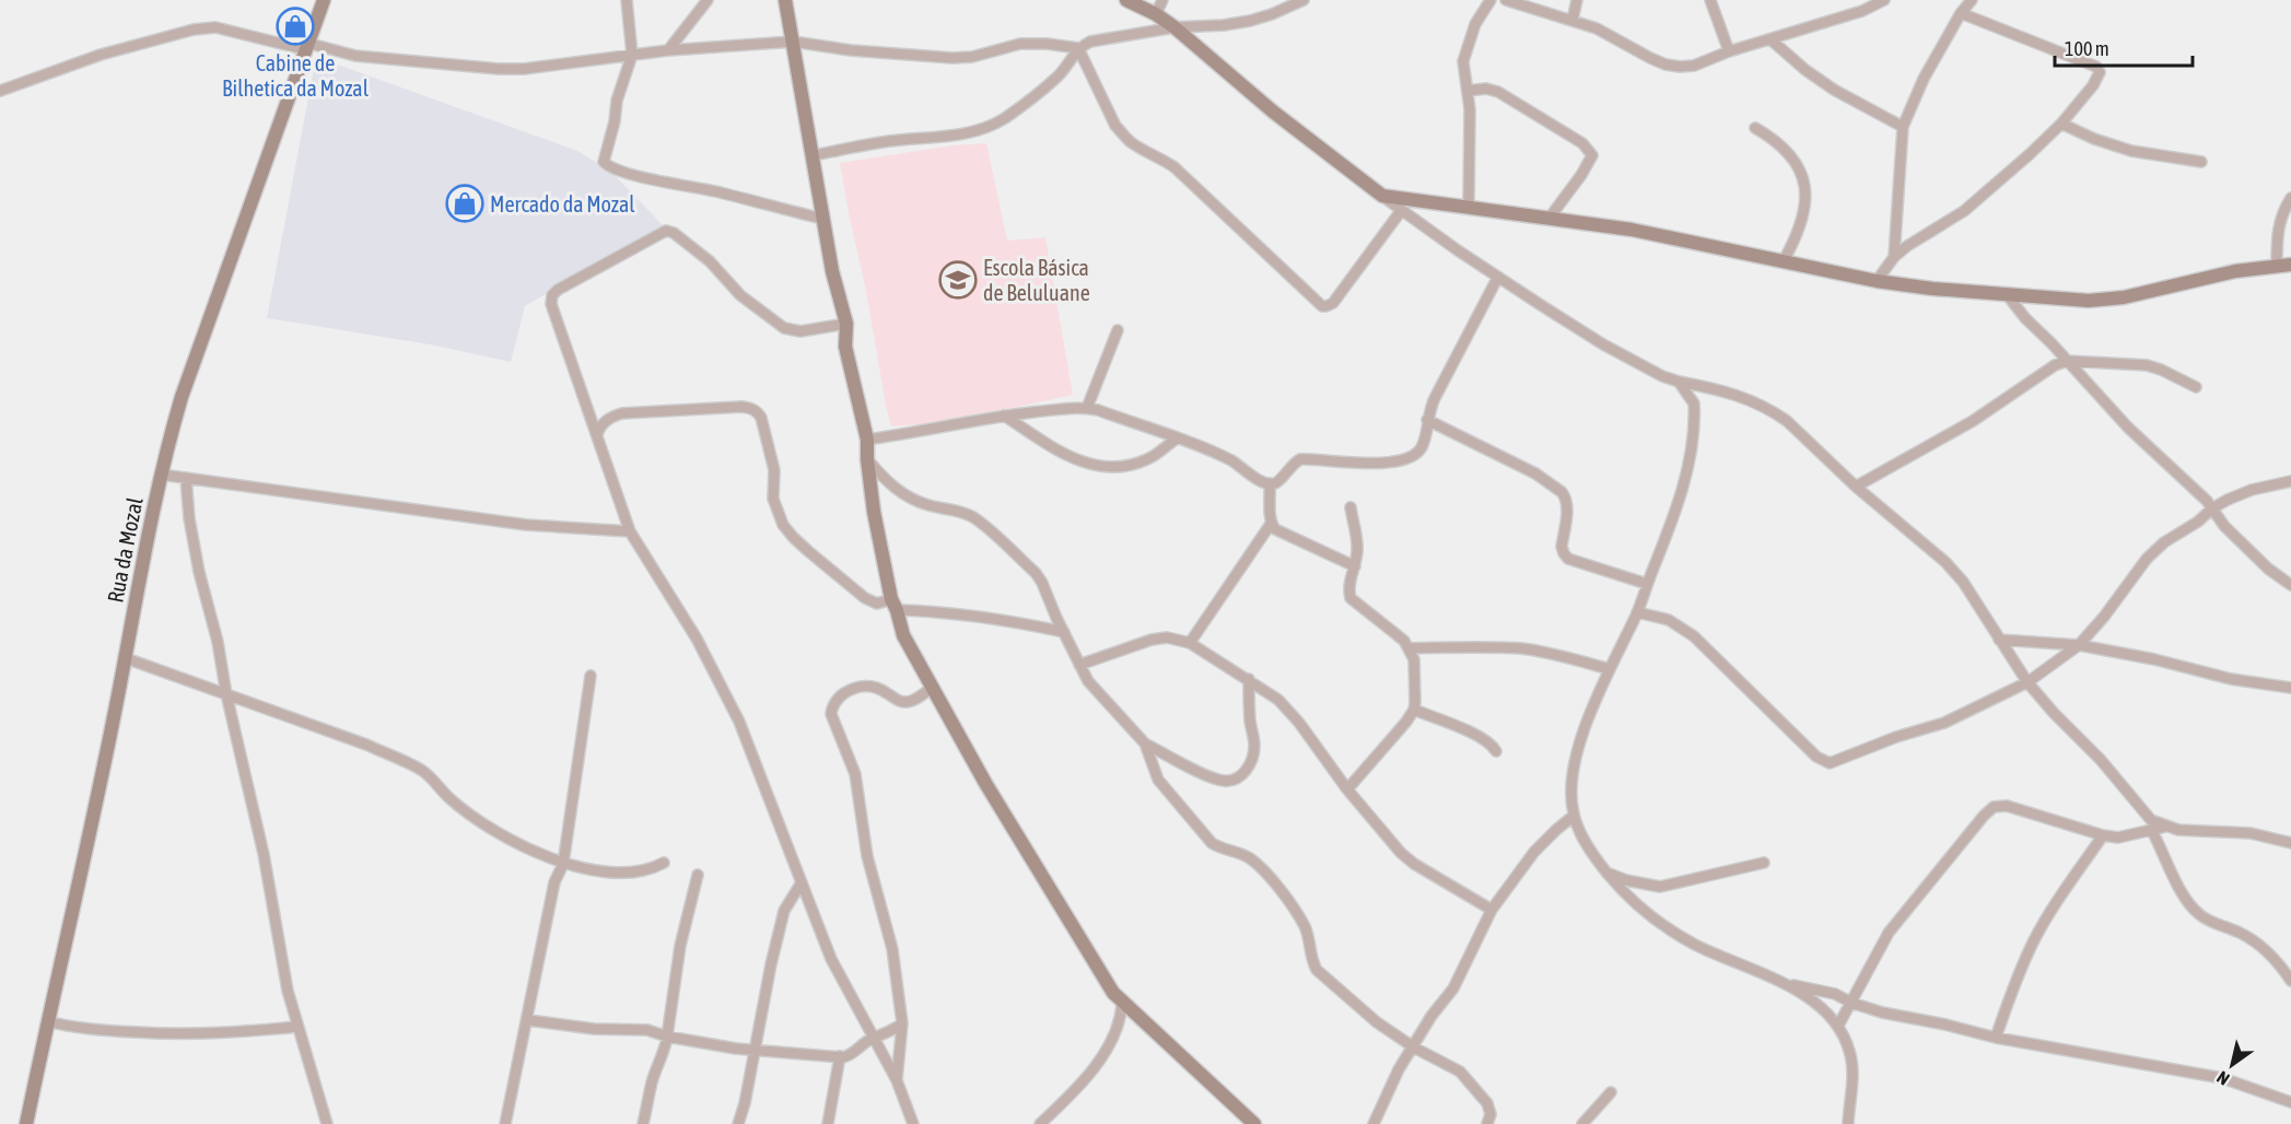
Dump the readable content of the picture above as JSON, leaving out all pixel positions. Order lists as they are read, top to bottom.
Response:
{
  "streets": {
    "street": ["Rua da Mozal"]
  },
  "places": {
    "shop": ["Cabine de Bilhetica da Mozal", "Mercado da Mozal"],
    "school or university": ["Escola Básica de Beluluane"]
  },
  "scale_bar": "100 m",
  "north": "bottom left"
}
